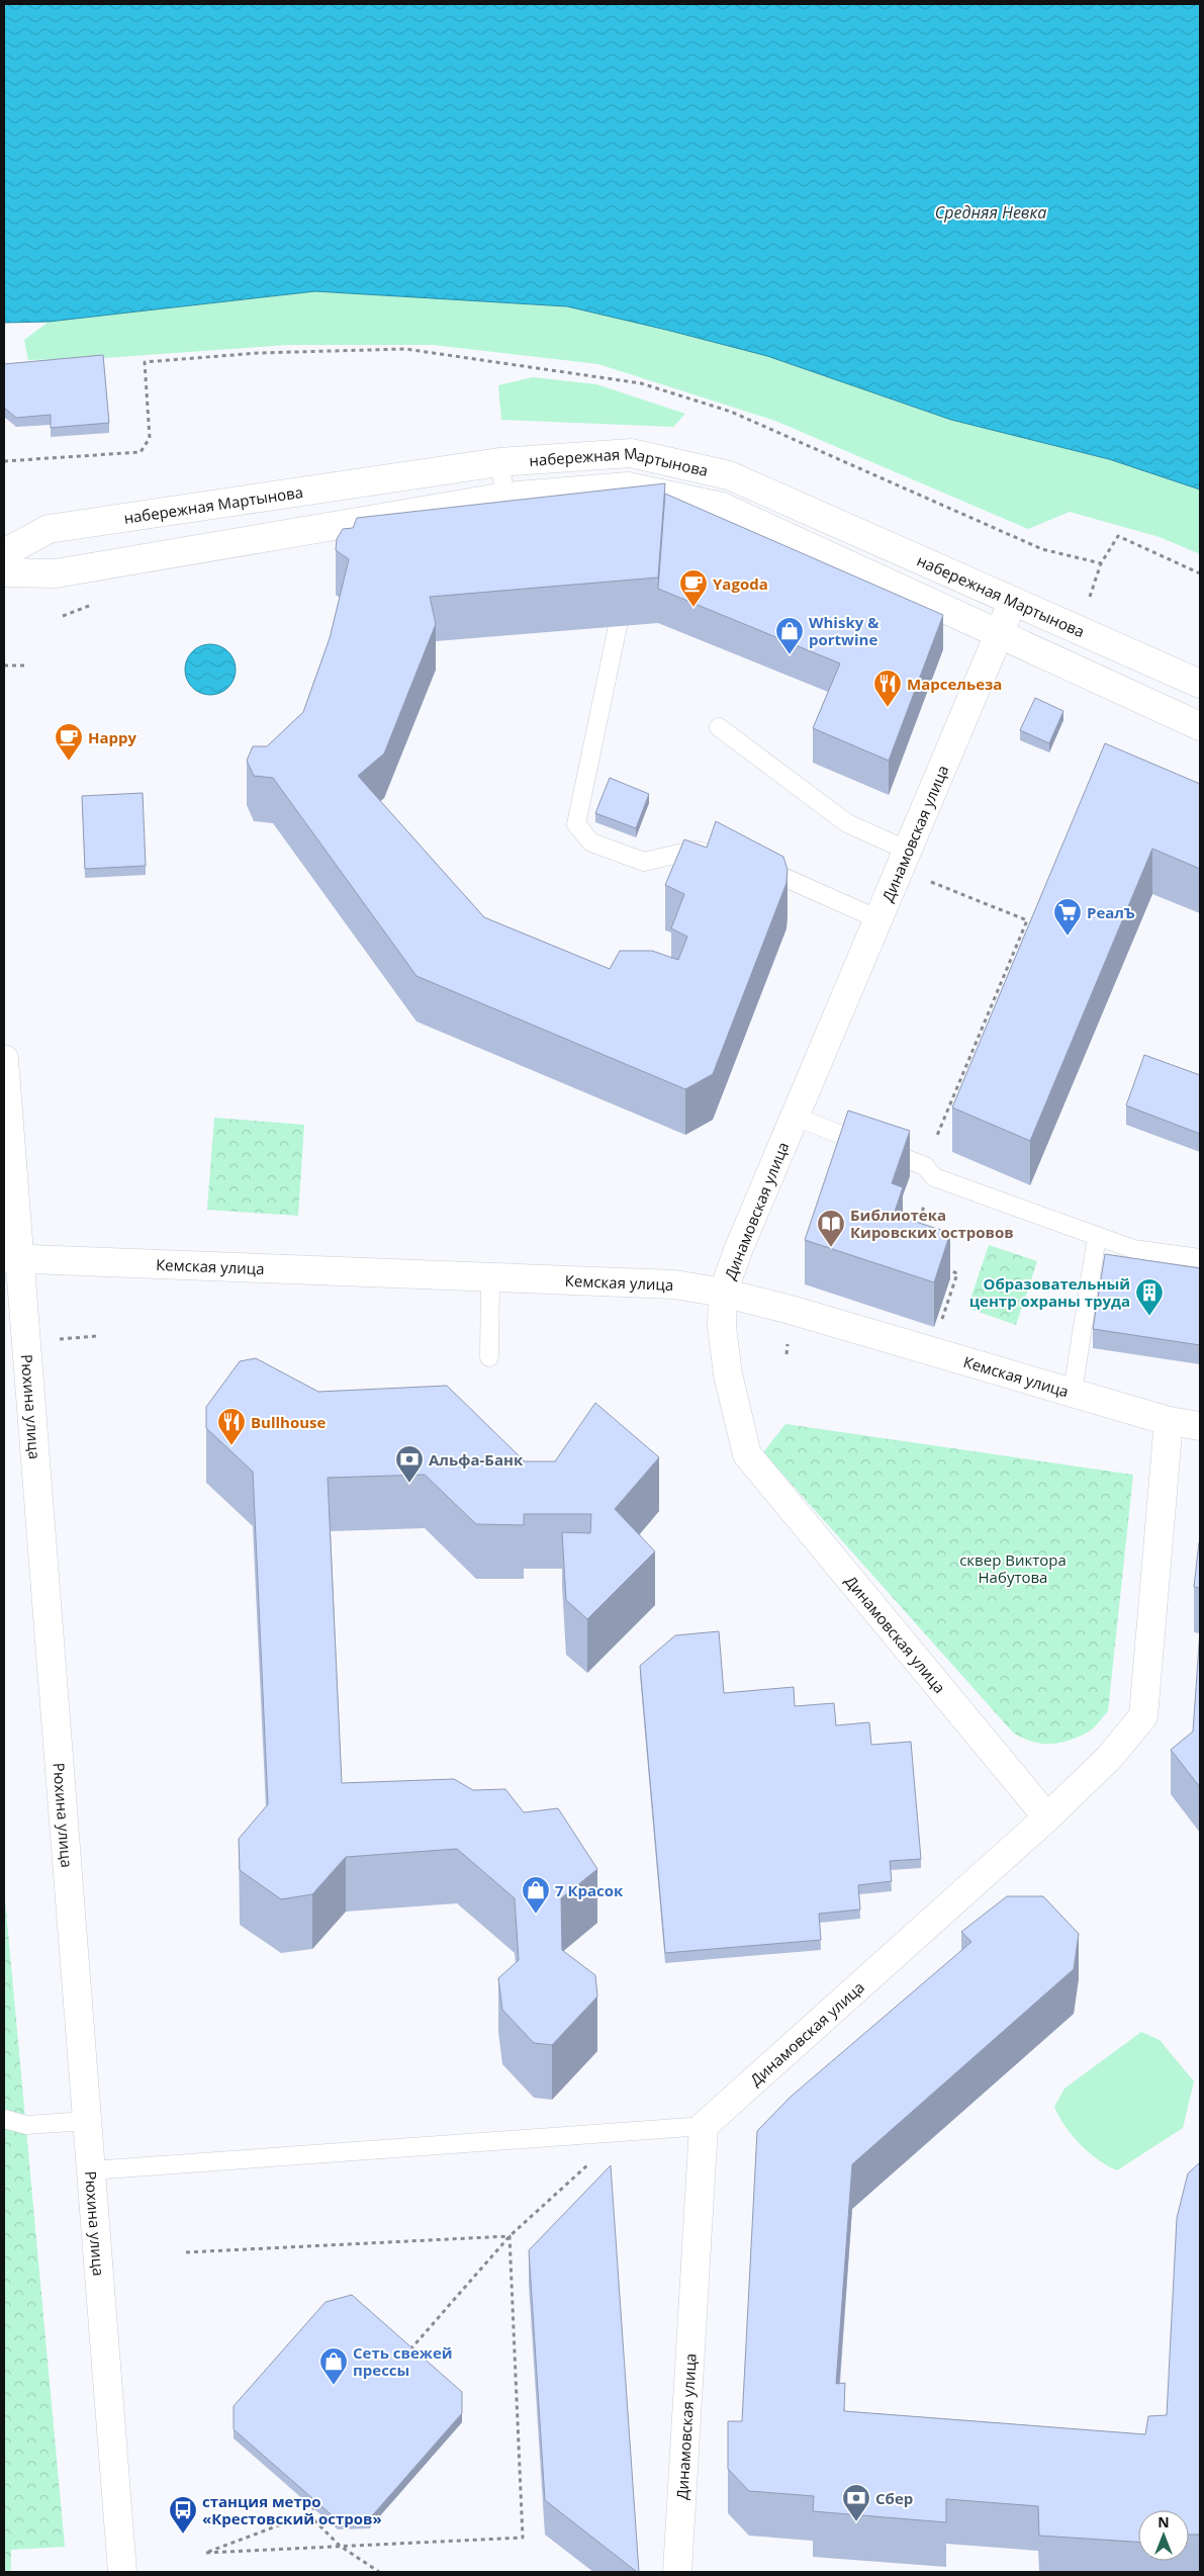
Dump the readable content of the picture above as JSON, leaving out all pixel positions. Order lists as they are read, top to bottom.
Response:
{
  "streets": {
    "street": [
      "набережная Мартынова",
      "Динамовская улица",
      "Кемская улица",
      "Рюхина улица"
    ]
  },
  "crossings": [
    ["набережная Мартынова", "Динамовская улица"],
    ["Динамовская улица", "Кемская улица"],
    ["Кемская улица", "Рюхина улица"]
  ],
  "water": ["Средняя Невка"],
  "parks": ["сквер Виктора Набутова"],
  "places": {
    "cafe": ["Yagoda", "Happy"],
    "shop": ["Whisky & portwine", "7 Красок", "Сеть свежей прессы"],
    "restaurant": ["Марсельеза", "Bullhouse"],
    "supermarket": ["РеалЪ"],
    "library": ["Библиотека Кировских островов"],
    "building": ["Образовательный центр охраны труда"],
    "bank": ["Альфа-Банк", "Сбер"],
    "bus stop": ["станция метро «Крестовский остров»"]
  },
  "north": "top"
}
